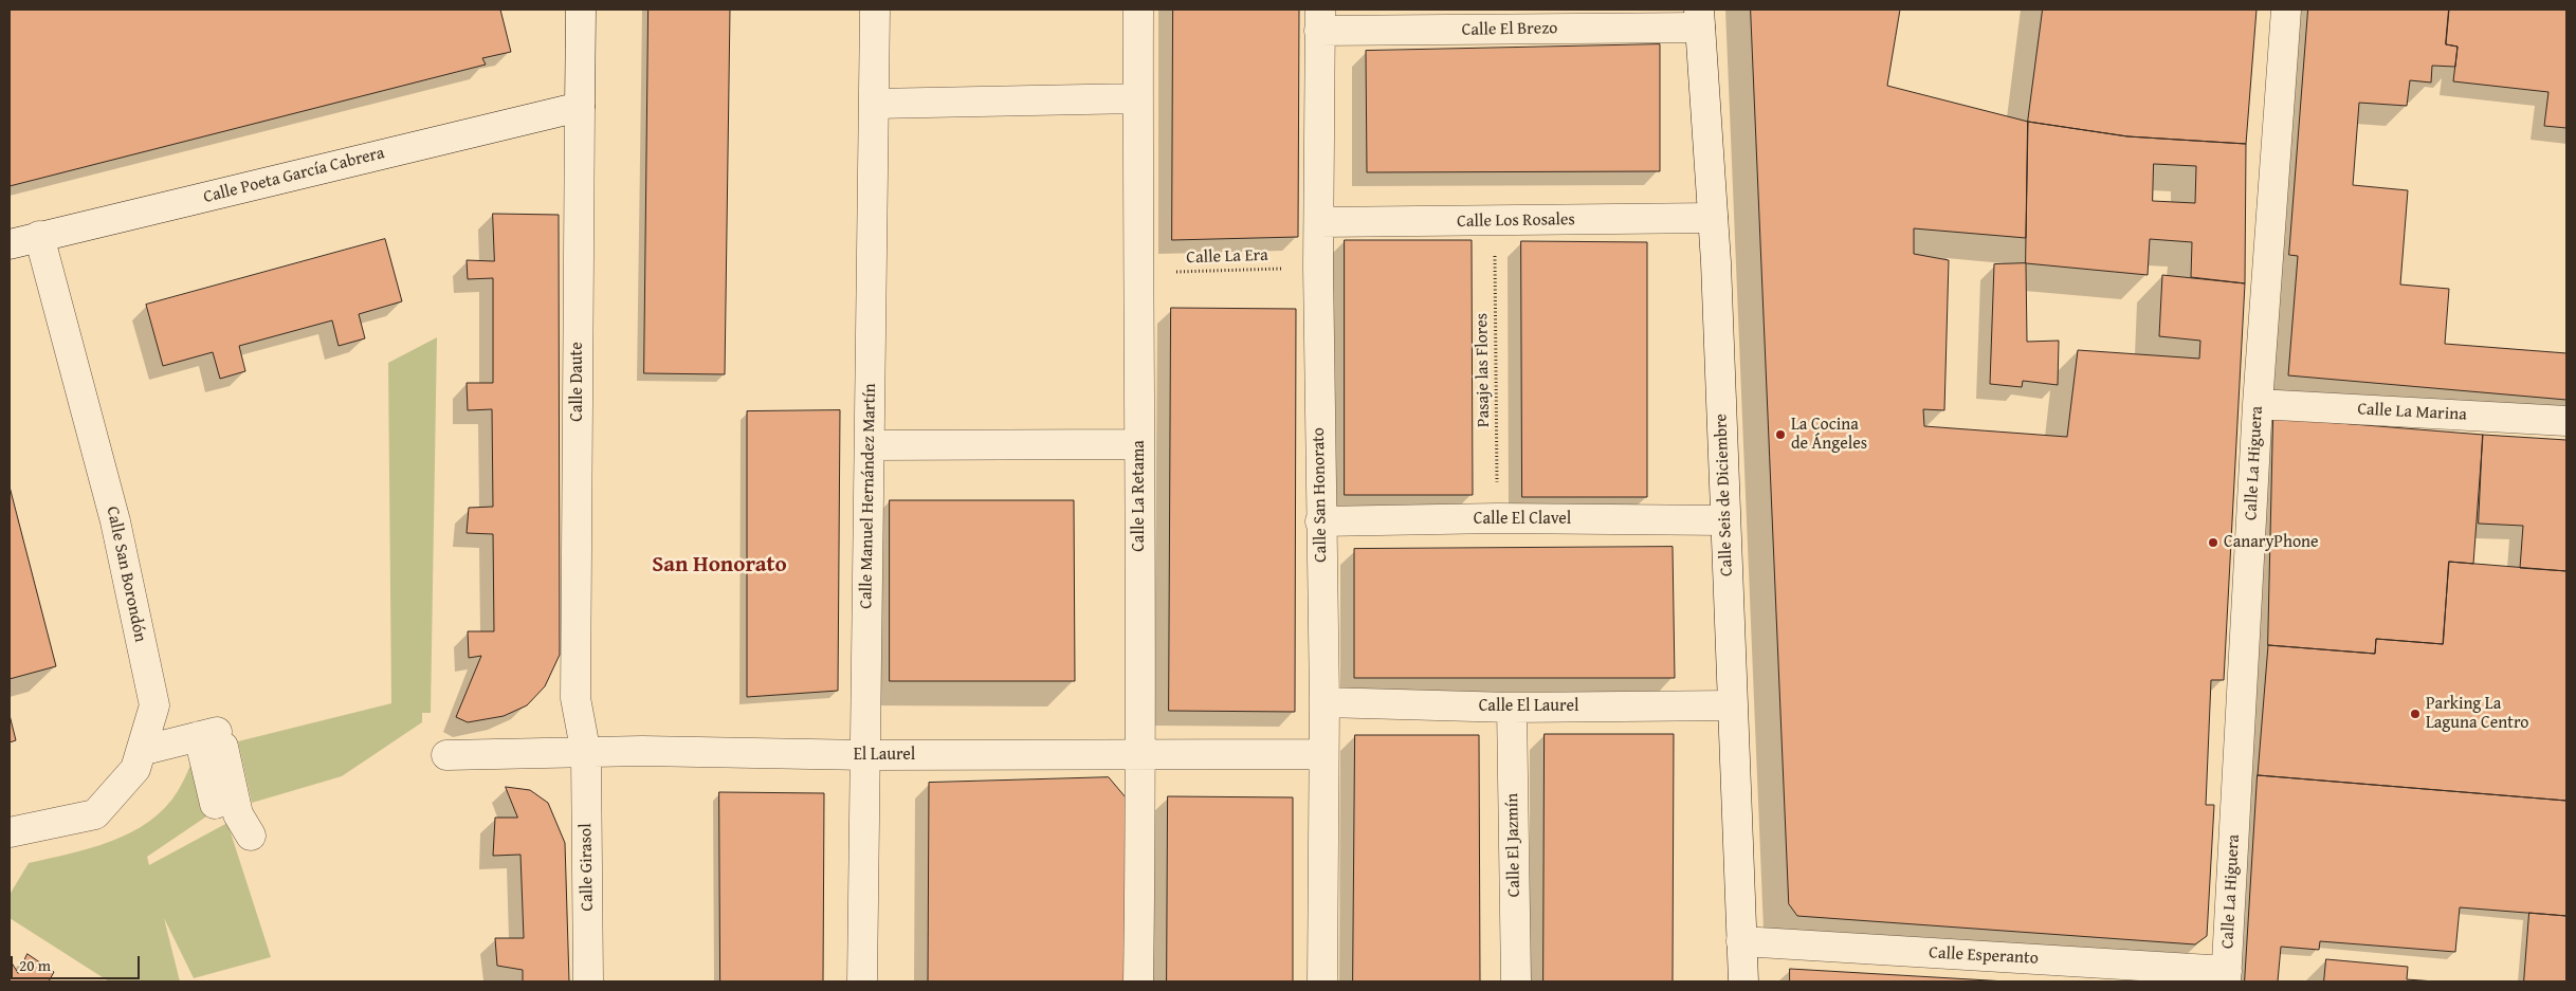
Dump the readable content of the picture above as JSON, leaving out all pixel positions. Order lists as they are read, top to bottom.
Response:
{
  "streets": {
    "street": [
      "Calle El Brezo",
      "Calle Poeta García Cabrera",
      "Calle Los Rosales",
      "Calle Daute",
      "Calle La Marina",
      "Calle La Higuera",
      "Calle San Honorato",
      "Calle Seis de Diciembre",
      "Calle Manuel Hernández Martín",
      "Calle La Retama",
      "Calle El Clavel",
      "Calle San Borondón",
      "Calle El Laurel",
      "El Laurel",
      "Calle El Jazmín",
      "Calle Girasol",
      "Calle Esperanto"
    ],
    "path": ["Calle La Era", "Pasaje las Flores"]
  },
  "crossings": [
    ["Calle El Brezo", "Calle San Honorato"],
    ["Calle El Brezo", "Calle Seis de Diciembre"],
    ["Calle Poeta García Cabrera", "Calle Daute"],
    ["Calle Poeta García Cabrera", "Calle San Borondón"],
    ["Calle Los Rosales", "Pasaje las Flores"],
    ["Calle Los Rosales", "Calle San Honorato"],
    ["Calle Los Rosales", "Calle Seis de Diciembre"],
    ["Calle La Era", "Calle San Honorato"],
    ["Calle La Era", "Calle La Retama"],
    ["Pasaje las Flores", "Calle El Clavel"],
    ["Calle Daute", "El Laurel"],
    ["Calle Daute", "Calle Girasol"],
    ["Calle La Marina", "Calle La Higuera"],
    ["Calle La Higuera", "Calle Esperanto"],
    ["Calle San Honorato", "Calle El Clavel"],
    ["Calle San Honorato", "Calle El Laurel"],
    ["Calle San Honorato", "El Laurel"],
    ["Calle Seis de Diciembre", "Calle El Clavel"],
    ["Calle Seis de Diciembre", "Calle El Laurel"],
    ["Calle Seis de Diciembre", "Calle Esperanto"],
    ["Calle Manuel Hernández Martín", "El Laurel"],
    ["Calle La Retama", "El Laurel"],
    ["Calle El Laurel", "Calle El Jazmín"],
    ["El Laurel", "Calle Girasol"]
  ],
  "districts": ["San Honorato"],
  "places": ["La Cocina de Ángeles", "CanaryPhone", "Parking La Laguna Centro"],
  "scale_bar": "20 m"
}
